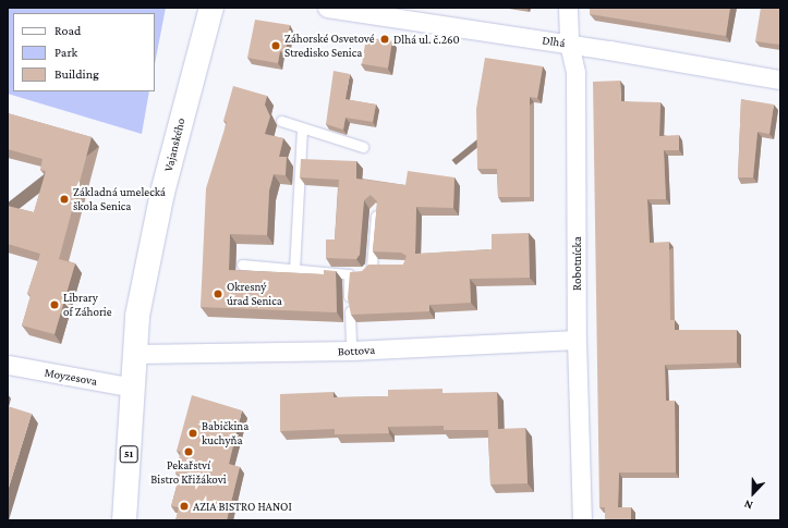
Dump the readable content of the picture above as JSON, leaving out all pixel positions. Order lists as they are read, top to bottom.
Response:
{
  "streets": {
    "main road": ["Vajanského", "51"],
    "street": [
      "Dlhá",
      "Robotnícka",
      "Bottova",
      "Moyzesova"
    ]
  },
  "crossings": [
    ["Dlhá", "Robotnícka"],
    ["Vajanského", "Bottova"],
    ["Vajanského", "Moyzesova"],
    ["Vajanského", "51"],
    ["Robotnícka", "Bottova"],
    ["Moyzesova", "51"]
  ],
  "places": [
    "Dlhá ul. č.260",
    "Záhorské Osvetové Stredisko Senica",
    "Základná umelecká škola Senica",
    "Okresný úrad Senica",
    "Library of Záhorie",
    "Babičkina kuchyňa",
    "Pekařství Bistro Křižákovi",
    "AZIA BISTRO HANOI"
  ],
  "legend": ["Road", "Park", "Building"],
  "north": "bottom"
}
